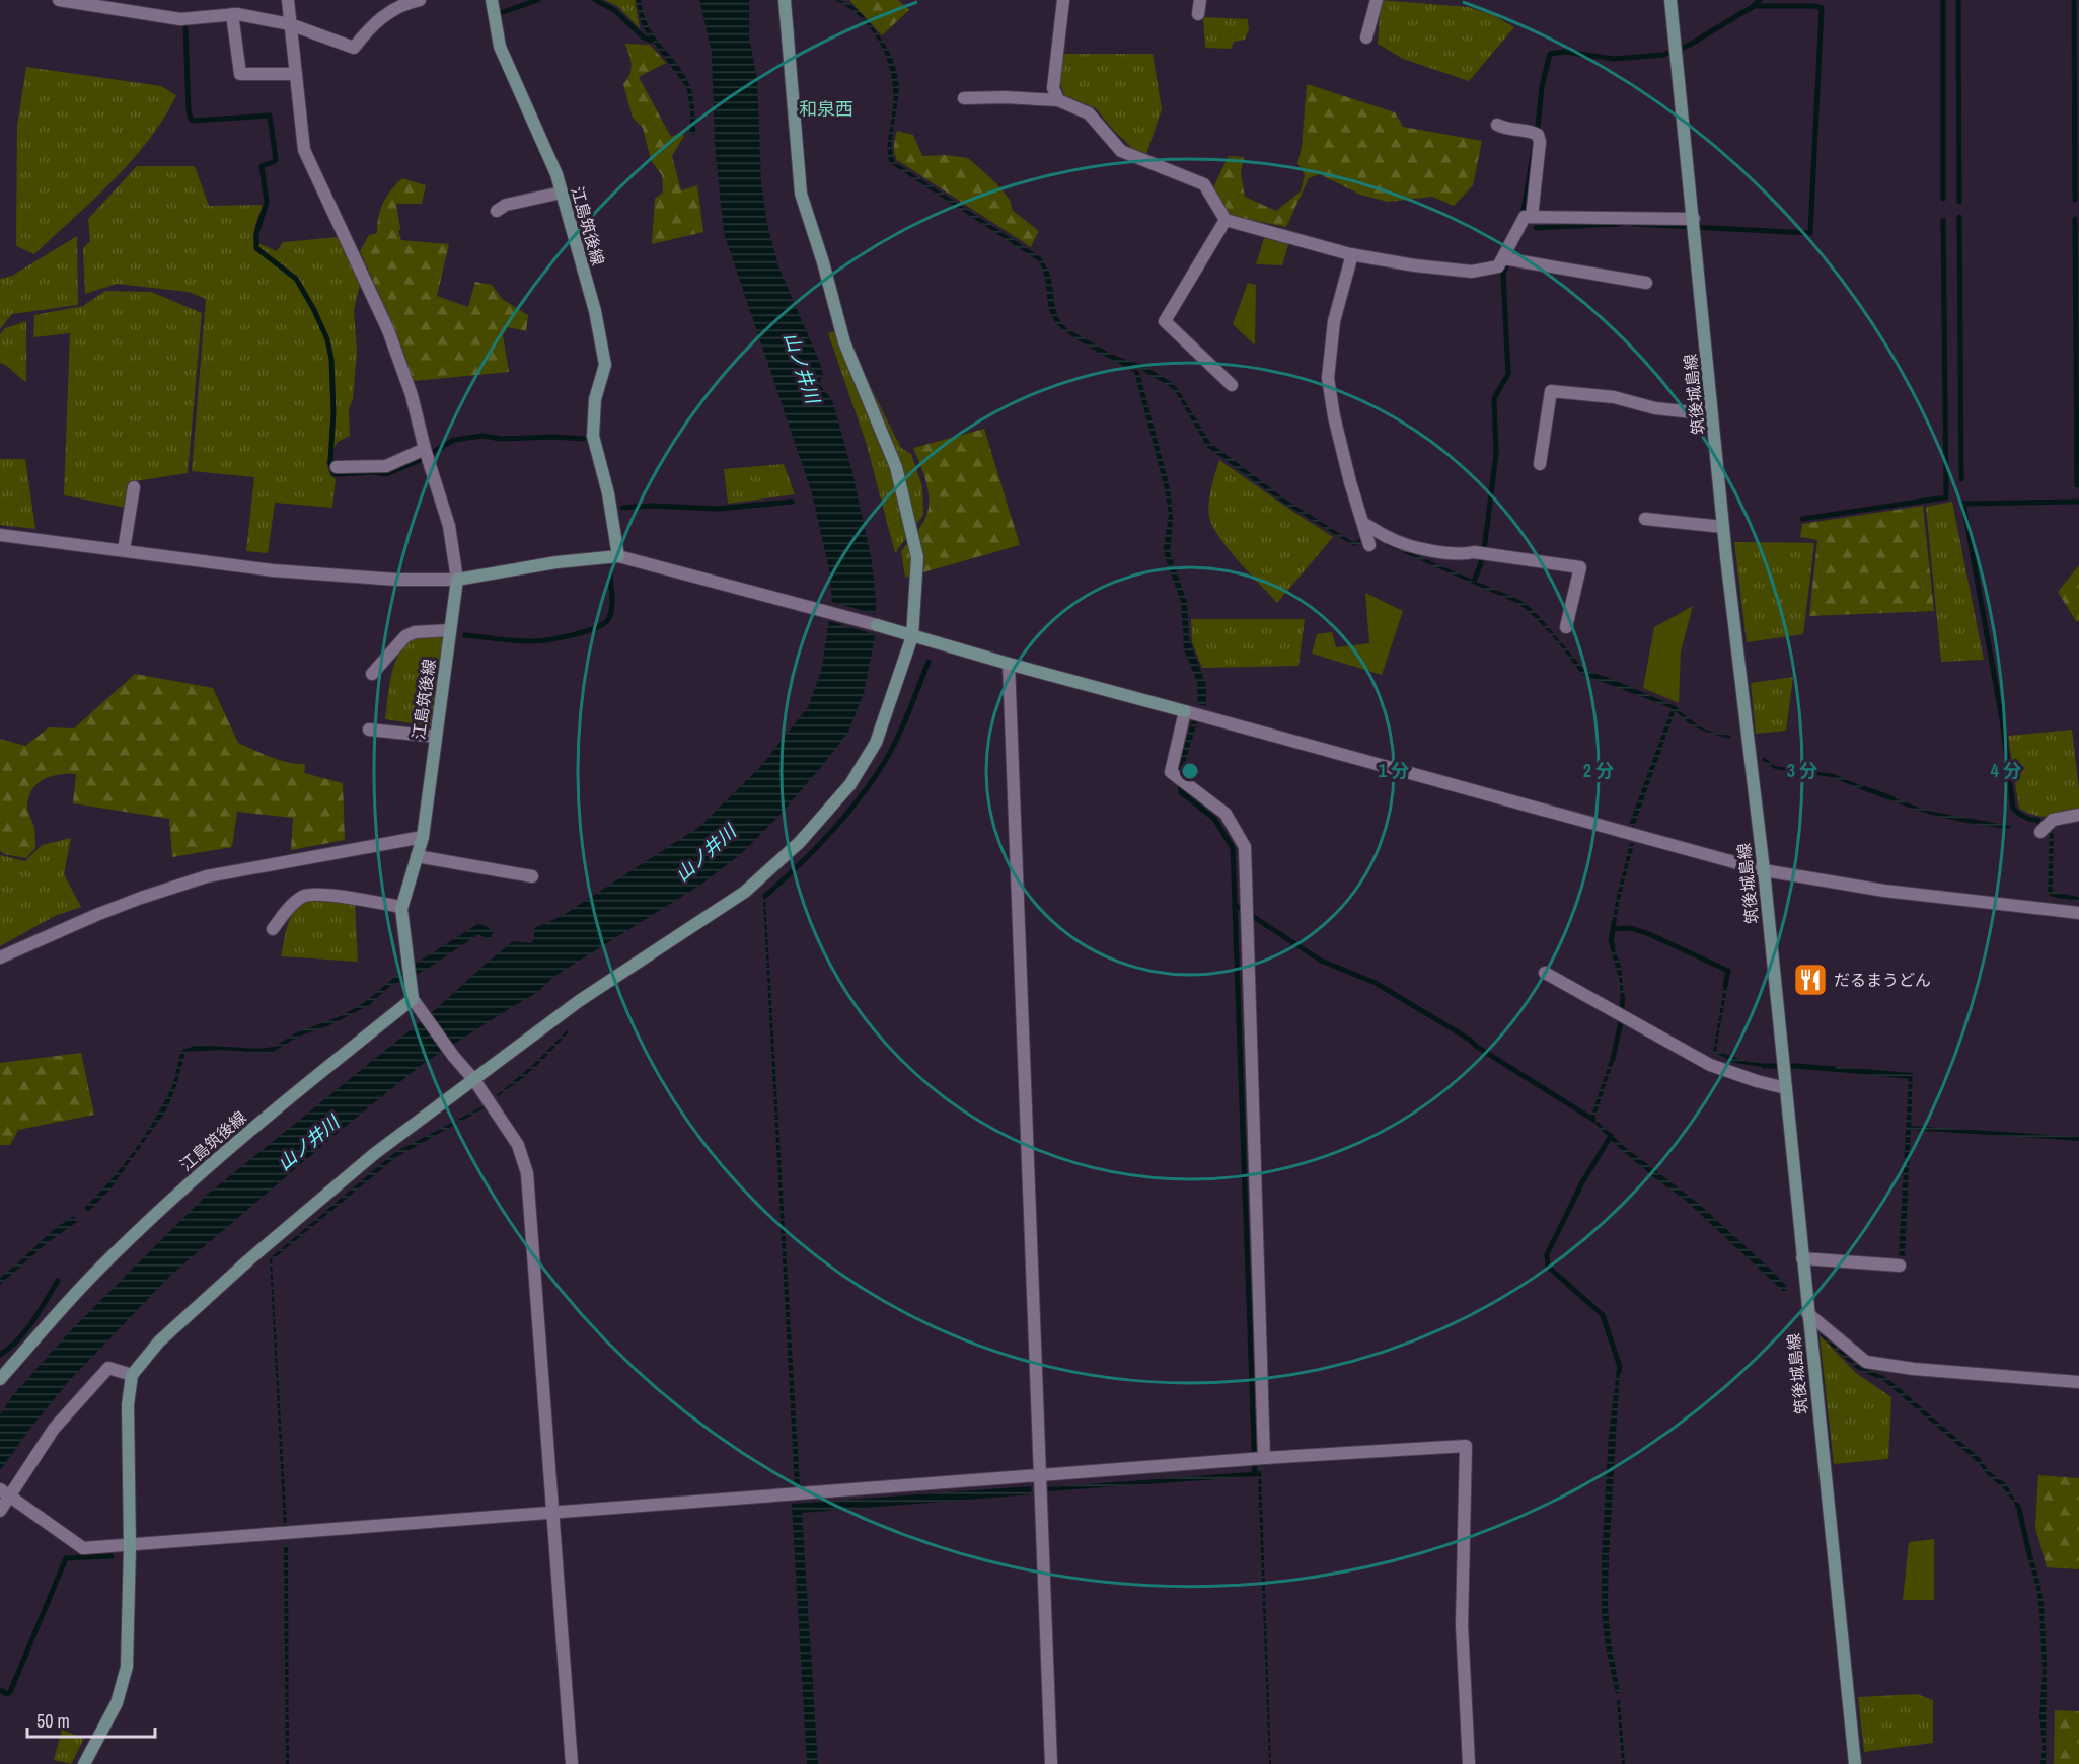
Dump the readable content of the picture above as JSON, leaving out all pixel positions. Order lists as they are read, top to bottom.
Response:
{
  "streets": {
    "main road": ["江島筑後線", "筑後城島線"]
  },
  "districts": ["和泉西"],
  "water": ["山ノ井川"],
  "places": {
    "restaurant": ["だるまうどん"]
  },
  "scale_bar": "50 m",
  "rings": [
    "1 分",
    "2 分",
    "3 分",
    "4 分"
  ]
}
